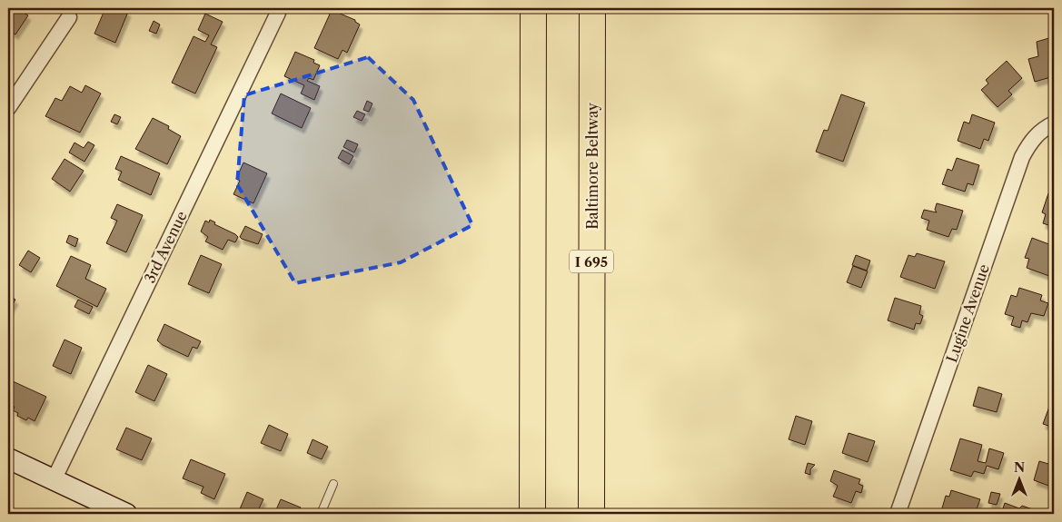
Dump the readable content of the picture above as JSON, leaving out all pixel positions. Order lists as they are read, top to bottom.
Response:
{
  "streets": {
    "highway": ["Baltimore Beltway", "I 695"],
    "street": ["3rd Avenue", "Lugine Avenue"]
  },
  "north": "top"
}
